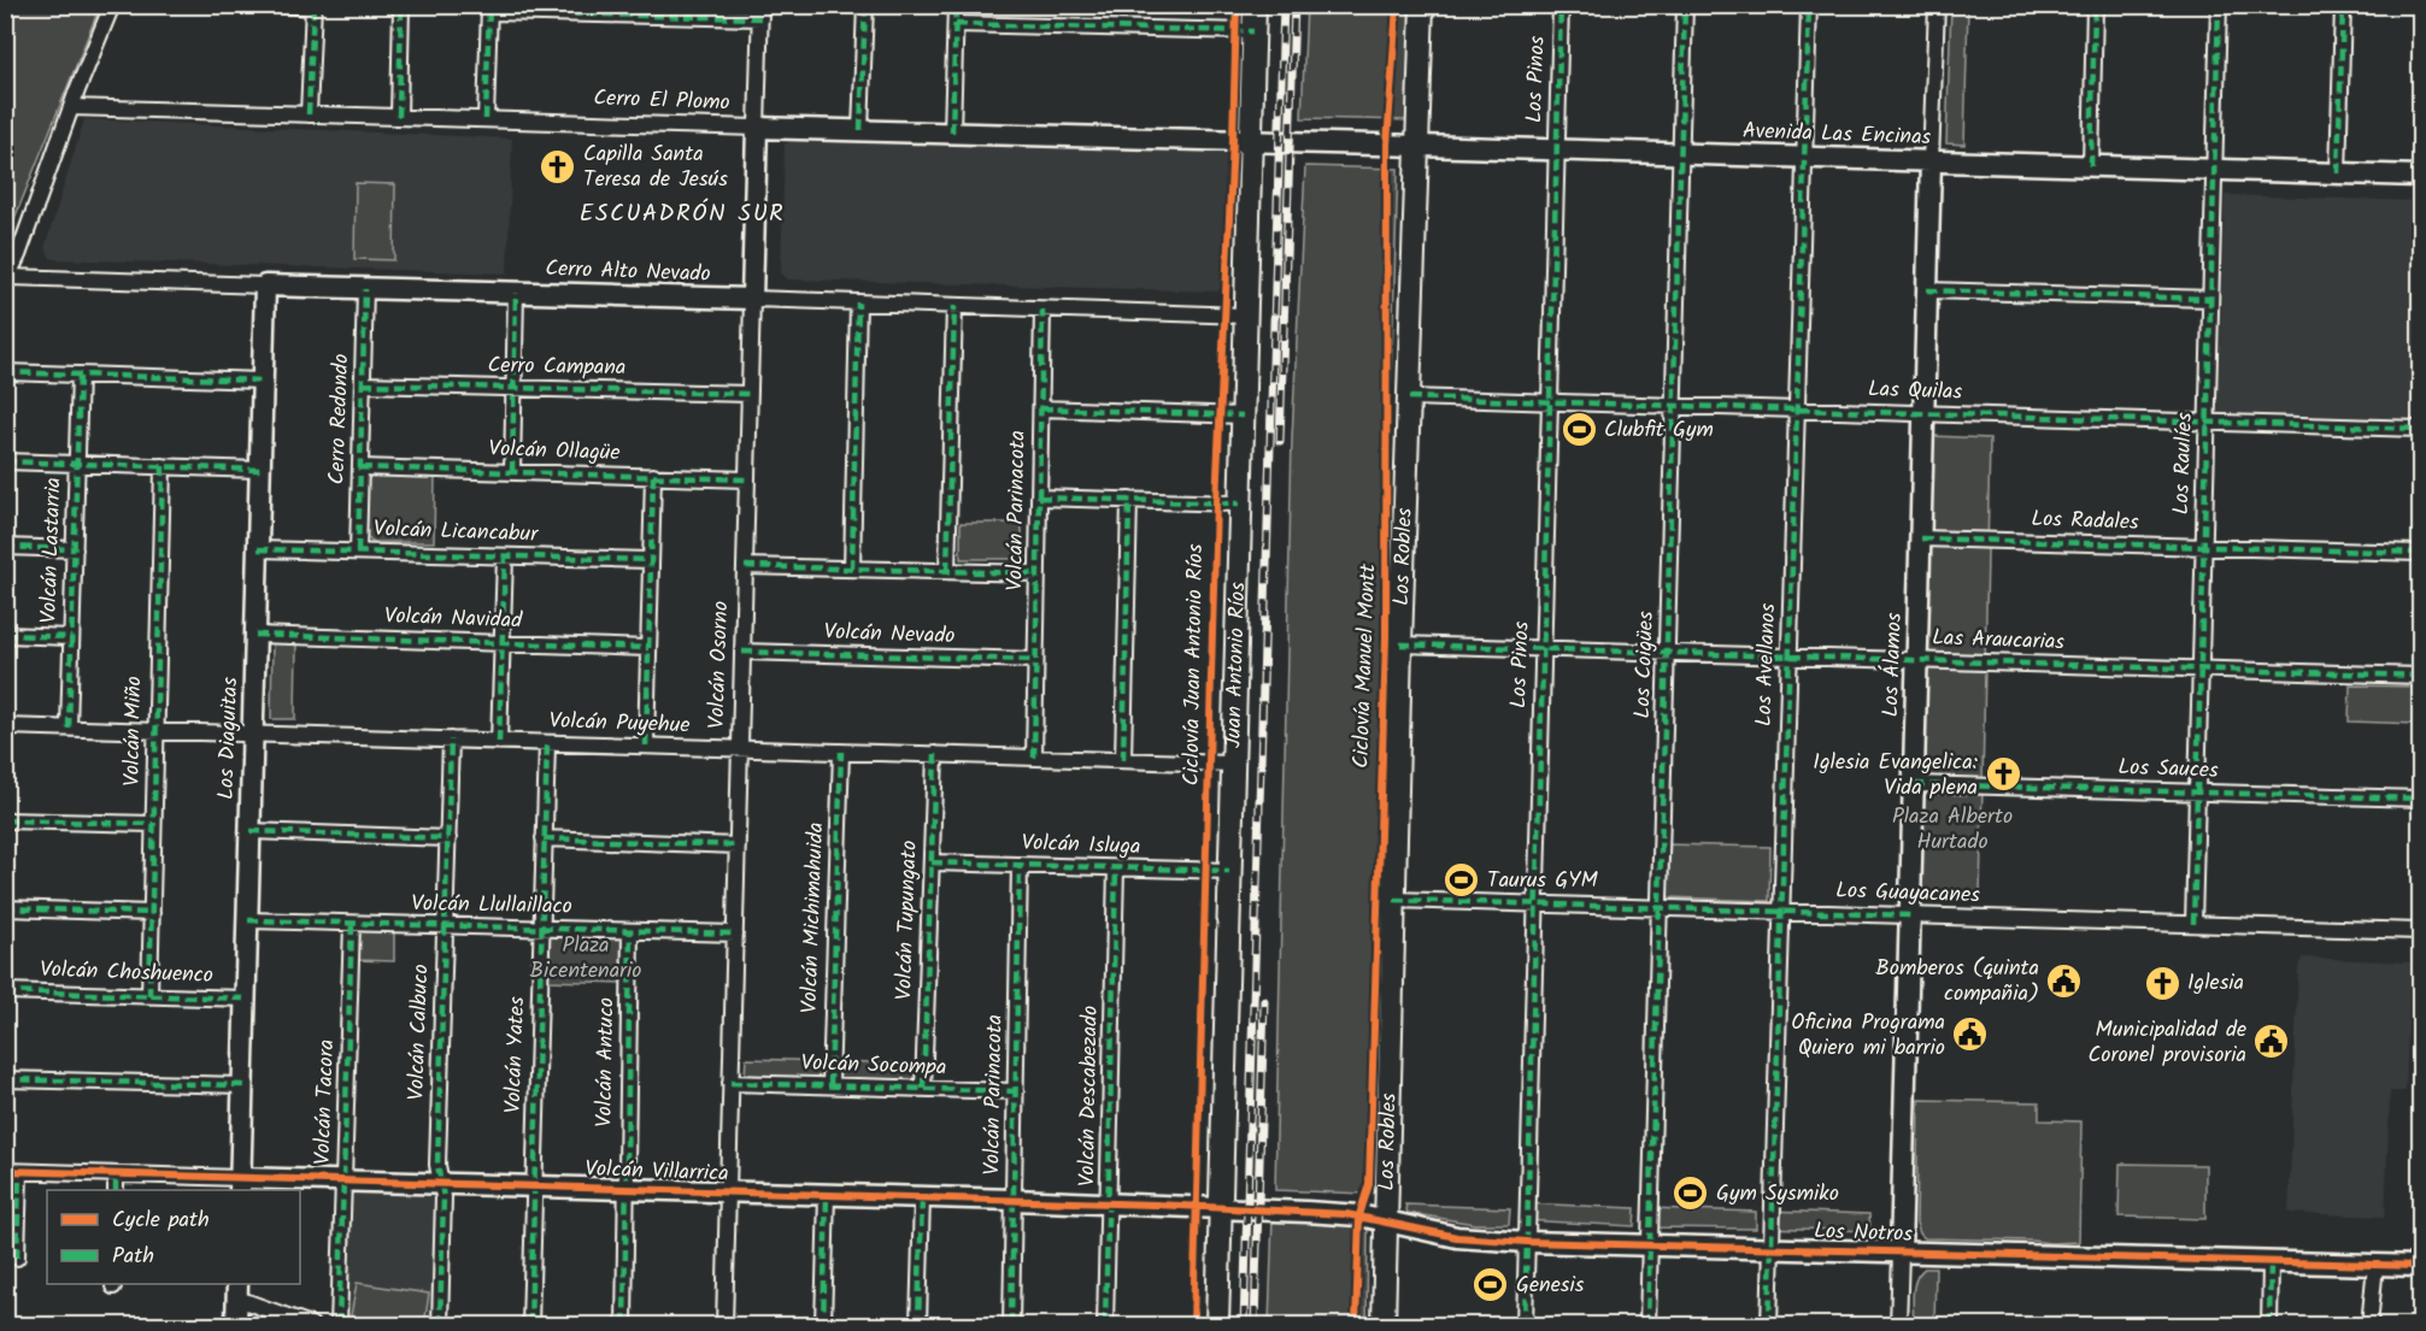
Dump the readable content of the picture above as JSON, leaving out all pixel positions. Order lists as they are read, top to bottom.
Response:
{
  "streets": {
    "main road": ["Los Robles", "Juan Antonio Ríos"],
    "street": [
      "Los Pinos",
      "Cerro El Plomo",
      "Avenida Las Encinas",
      "Cerro Alto Nevado",
      "Cerro Campana",
      "Las Quilas",
      "Cerro Redondo",
      "Volcán Ollagüe",
      "Los Raulíes",
      "Volcán Parinacota",
      "Los Radales",
      "Volcán Licancabur",
      "Volcán Lastarria",
      "Volcán Navidad",
      "Volcán Nevado",
      "Las Araucarias",
      "Volcán Osorno",
      "Los Coigües",
      "Los Avellanos",
      "Los Álamos",
      "Volcán Puyehue",
      "Volcán Miño",
      "Los Diaguitas",
      "Los Sauces",
      "Volcán Isluga",
      "Los Guayacanes",
      "Volcán Llullaillaco",
      "Volcán Michimahuida",
      "Volcán Tupungato",
      "Volcán Choshuenco",
      "Volcán Calbuco",
      "Volcán Yates",
      "Volcán Antuco",
      "Volcán Socompa",
      "Volcán Descabezado",
      "Volcán Tacora",
      "Volcán Villarrica",
      "Los Notros"
    ],
    "cycle path": ["Ciclovía Juan Antonio Ríos", "Ciclovía Manuel Montt"]
  },
  "crossings": [
    ["Los Pinos", "Avenida Las Encinas"],
    ["Los Pinos", "Las Quilas"],
    ["Los Pinos", "Las Araucarias"],
    ["Los Pinos", "Los Guayacanes"],
    ["Los Pinos", "Los Notros"],
    ["Cerro El Plomo", "Avenida Las Encinas"],
    ["Cerro El Plomo", "Volcán Osorno"],
    ["Cerro El Plomo", "Juan Antonio Ríos"],
    ["Avenida Las Encinas", "Los Raulíes"],
    ["Avenida Las Encinas", "Los Robles"],
    ["Avenida Las Encinas", "Juan Antonio Ríos"],
    ["Avenida Las Encinas", "Los Coigües"],
    ["Avenida Las Encinas", "Los Avellanos"],
    ["Avenida Las Encinas", "Los Álamos"],
    ["Cerro Alto Nevado", "Cerro Redondo"],
    ["Cerro Alto Nevado", "Volcán Parinacota"],
    ["Cerro Alto Nevado", "Volcán Osorno"],
    ["Cerro Alto Nevado", "Juan Antonio Ríos"],
    ["Cerro Alto Nevado", "Los Diaguitas"],
    ["Cerro Campana", "Cerro Redondo"],
    ["Cerro Campana", "Volcán Osorno"],
    ["Las Quilas", "Los Raulíes"],
    ["Las Quilas", "Los Robles"],
    ["Las Quilas", "Los Coigües"],
    ["Las Quilas", "Los Avellanos"],
    ["Las Quilas", "Los Álamos"],
    ["Cerro Redondo", "Volcán Ollagüe"],
    ["Cerro Redondo", "Volcán Licancabur"],
    ["Volcán Ollagüe", "Volcán Osorno"],
    ["Los Raulíes", "Los Radales"],
    ["Los Raulíes", "Las Araucarias"],
    ["Los Raulíes", "Los Sauces"],
    ["Los Raulíes", "Los Guayacanes"],
    ["Volcán Parinacota", "Volcán Nevado"],
    ["Volcán Parinacota", "Volcán Puyehue"],
    ["Volcán Parinacota", "Volcán Isluga"],
    ["Volcán Parinacota", "Volcán Socompa"],
    ["Volcán Parinacota", "Volcán Villarrica"],
    ["Los Radales", "Los Álamos"],
    ["Volcán Licancabur", "Los Diaguitas"],
    ["Volcán Lastarria", "Volcán Puyehue"],
    ["Los Robles", "Las Araucarias"],
    ["Los Robles", "Los Guayacanes"],
    ["Los Robles", "Los Notros"],
    ["Volcán Navidad", "Los Diaguitas"],
    ["Volcán Nevado", "Volcán Osorno"],
    ["Las Araucarias", "Los Coigües"],
    ["Las Araucarias", "Los Avellanos"],
    ["Las Araucarias", "Los Álamos"],
    ["Volcán Osorno", "Volcán Puyehue"],
    ["Volcán Osorno", "Volcán Llullaillaco"],
    ["Volcán Osorno", "Volcán Socompa"],
    ["Volcán Osorno", "Volcán Villarrica"],
    ["Juan Antonio Ríos", "Volcán Puyehue"],
    ["Juan Antonio Ríos", "Volcán Isluga"],
    ["Juan Antonio Ríos", "Volcán Villarrica"],
    ["Los Coigües", "Los Guayacanes"],
    ["Los Coigües", "Los Notros"],
    ["Los Avellanos", "Los Guayacanes"],
    ["Los Avellanos", "Los Notros"],
    ["Los Álamos", "Los Sauces"],
    ["Los Álamos", "Los Guayacanes"],
    ["Los Álamos", "Los Notros"],
    ["Volcán Puyehue", "Volcán Miño"],
    ["Volcán Puyehue", "Los Diaguitas"],
    ["Volcán Puyehue", "Volcán Michimahuida"],
    ["Volcán Puyehue", "Volcán Tupungato"],
    ["Volcán Puyehue", "Volcán Calbuco"],
    ["Volcán Puyehue", "Volcán Yates"],
    ["Volcán Miño", "Volcán Choshuenco"],
    ["Los Diaguitas", "Volcán Llullaillaco"],
    ["Los Diaguitas", "Volcán Choshuenco"],
    ["Los Diaguitas", "Volcán Villarrica"],
    ["Volcán Isluga", "Volcán Tupungato"],
    ["Volcán Isluga", "Volcán Descabezado"],
    ["Volcán Llullaillaco", "Volcán Calbuco"],
    ["Volcán Llullaillaco", "Volcán Yates"],
    ["Volcán Llullaillaco", "Volcán Antuco"],
    ["Volcán Llullaillaco", "Volcán Tacora"],
    ["Volcán Michimahuida", "Volcán Socompa"],
    ["Volcán Tupungato", "Volcán Socompa"],
    ["Volcán Calbuco", "Volcán Villarrica"],
    ["Volcán Yates", "Volcán Villarrica"],
    ["Volcán Antuco", "Volcán Villarrica"],
    ["Volcán Descabezado", "Volcán Villarrica"],
    ["Volcán Tacora", "Volcán Villarrica"],
    ["Volcán Villarrica", "Los Notros"]
  ],
  "districts": ["ESCUADRÓN SUR"],
  "parks": ["Plaza Alberto Hurtado", "Plaza Bicentenario"],
  "places": {
    "church": ["Capilla Santa Teresa de Jesús", "Iglesia Evangelica: Vida plena", "Iglesia"],
    "sports": [
      "Clubfit Gym",
      "Taurus GYM",
      "Gym Sysmiko",
      "Genesis"
    ],
    "public building": ["Bomberos (quinta compañia)", "Oficina Programa Quiero mi barrio", "Municipalidad de Coronel provisoria"]
  },
  "legend": ["Cycle path", "Path"]
}
